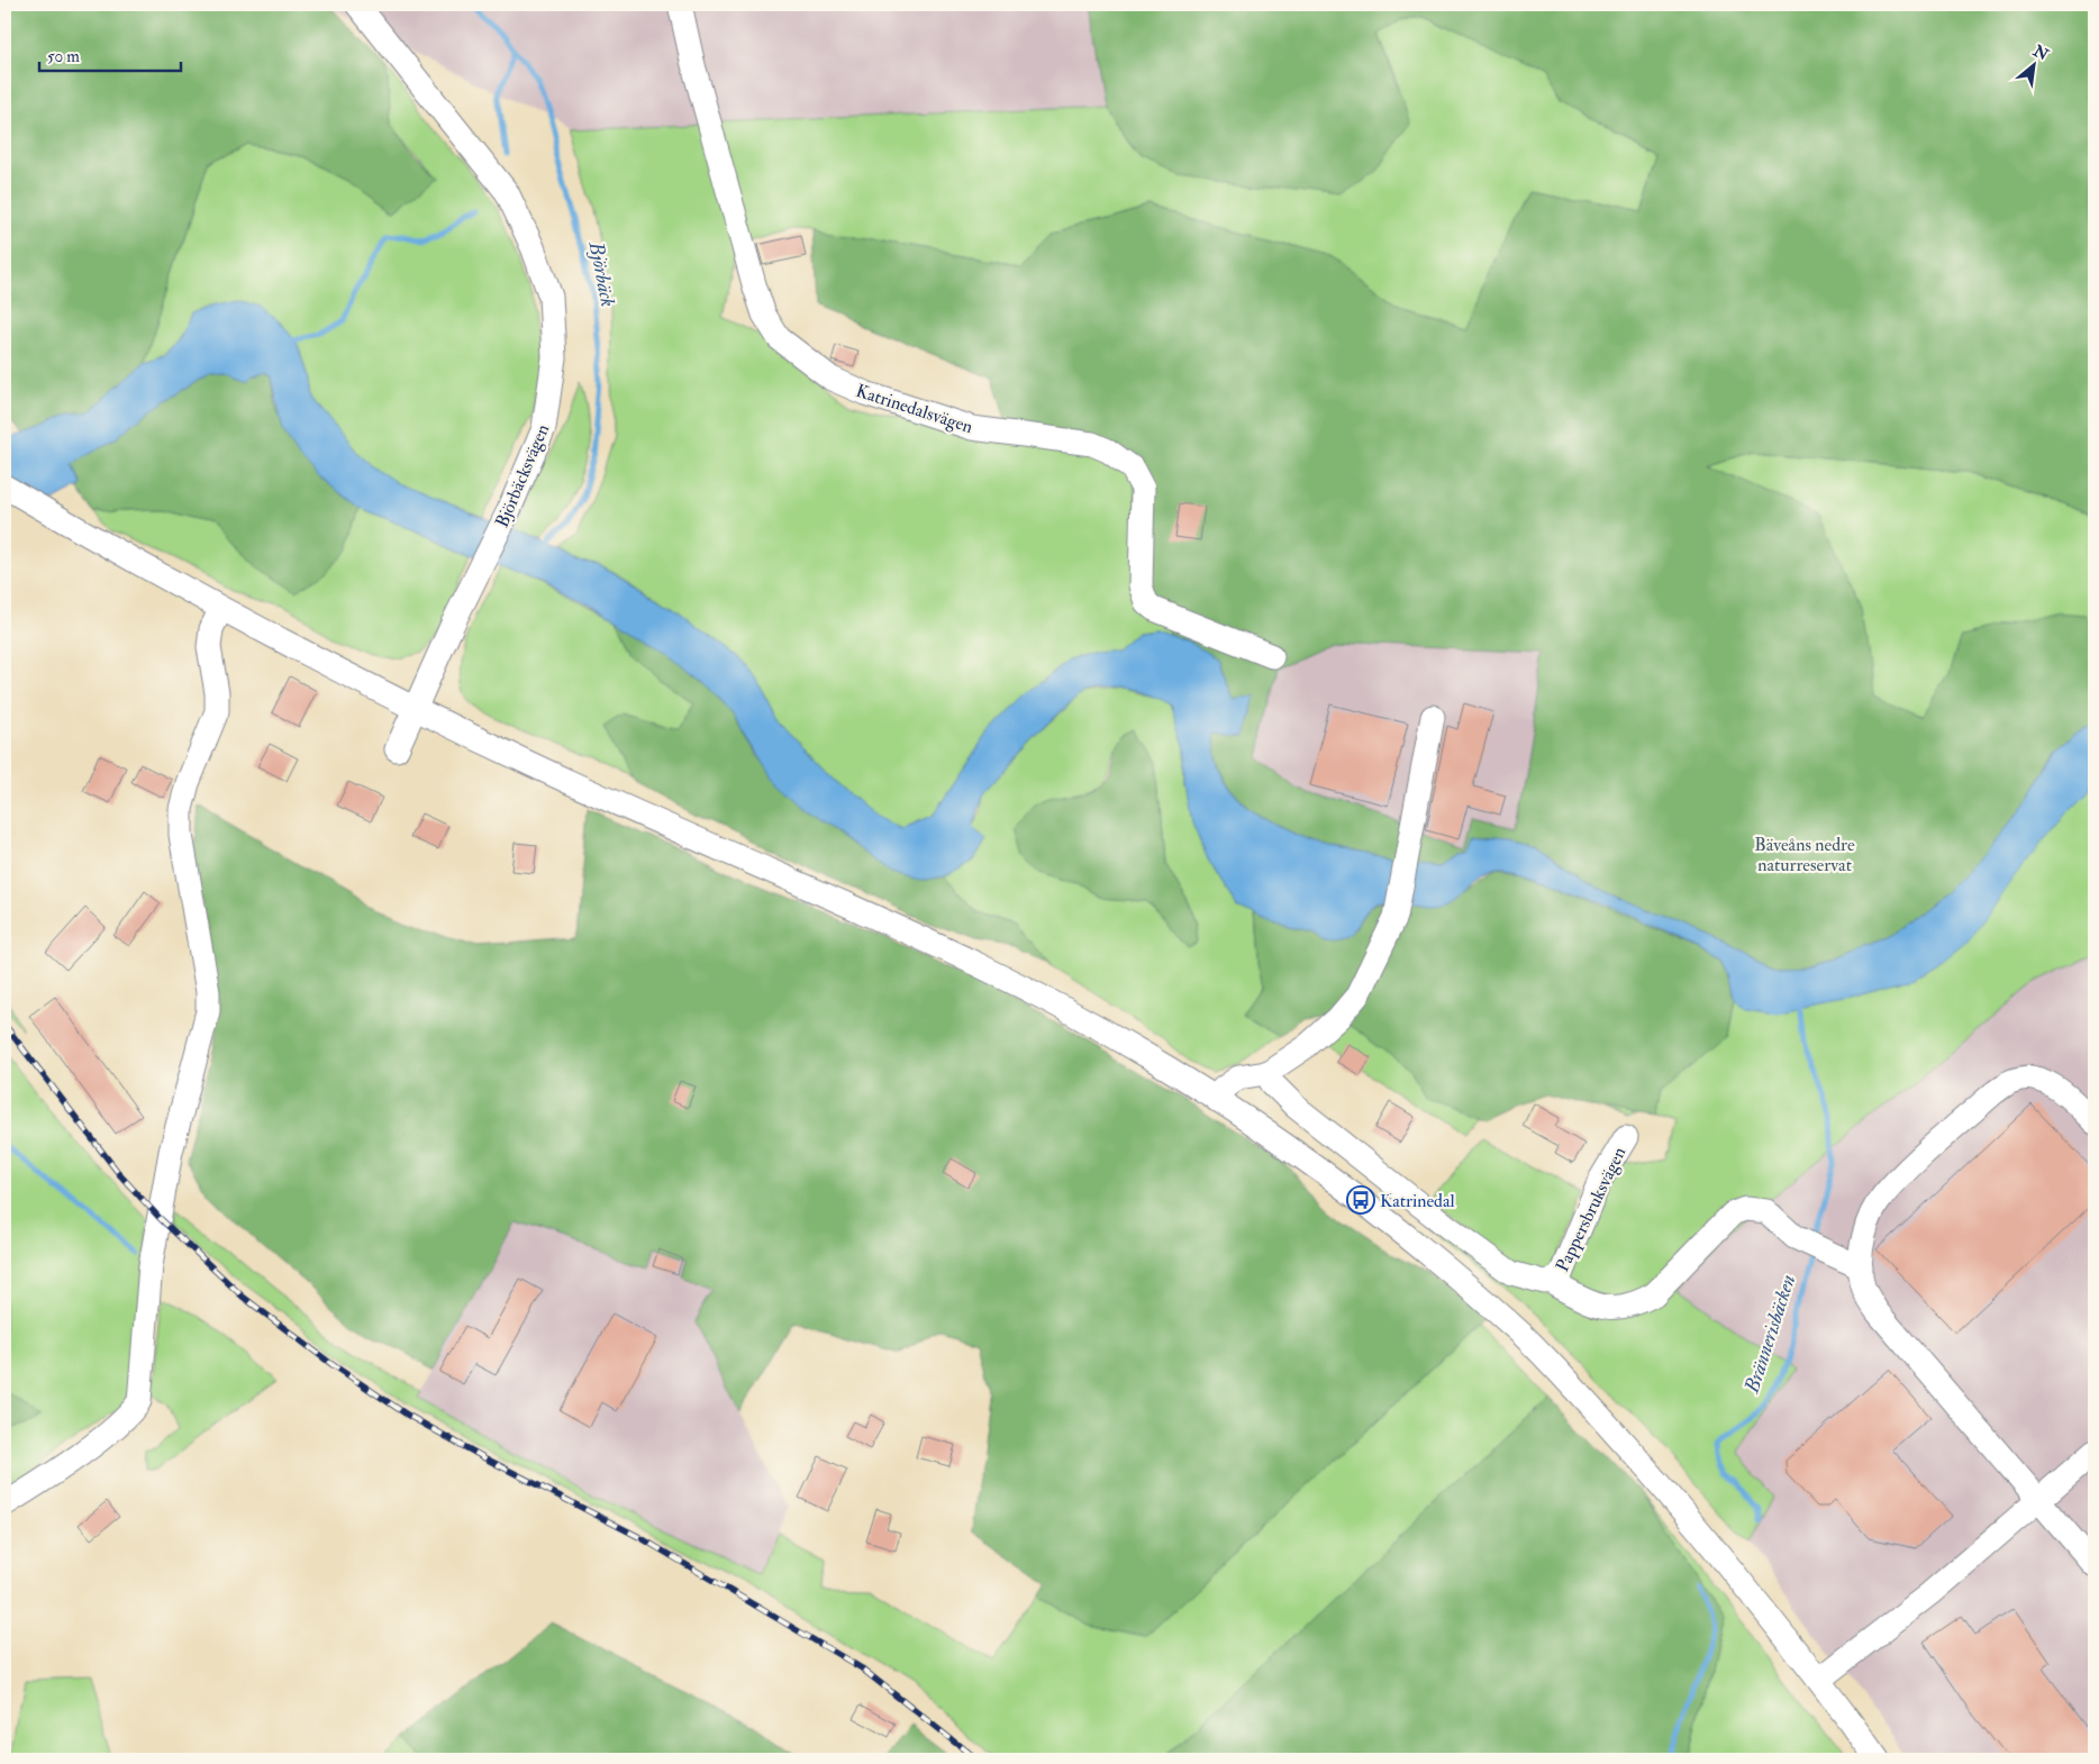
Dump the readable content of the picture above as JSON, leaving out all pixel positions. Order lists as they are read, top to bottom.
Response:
{
  "streets": {
    "street": ["Katrinedalsvägen", "Björbäcksvägen", "Pappersbruksvägen"]
  },
  "water": ["Björbäck", "Brännerisbäcken"],
  "parks": ["Bäveåns nedre naturreservat"],
  "places": {
    "bus stop": ["Katrinedal"]
  },
  "scale_bar": "50 m",
  "north": "top right"
}
